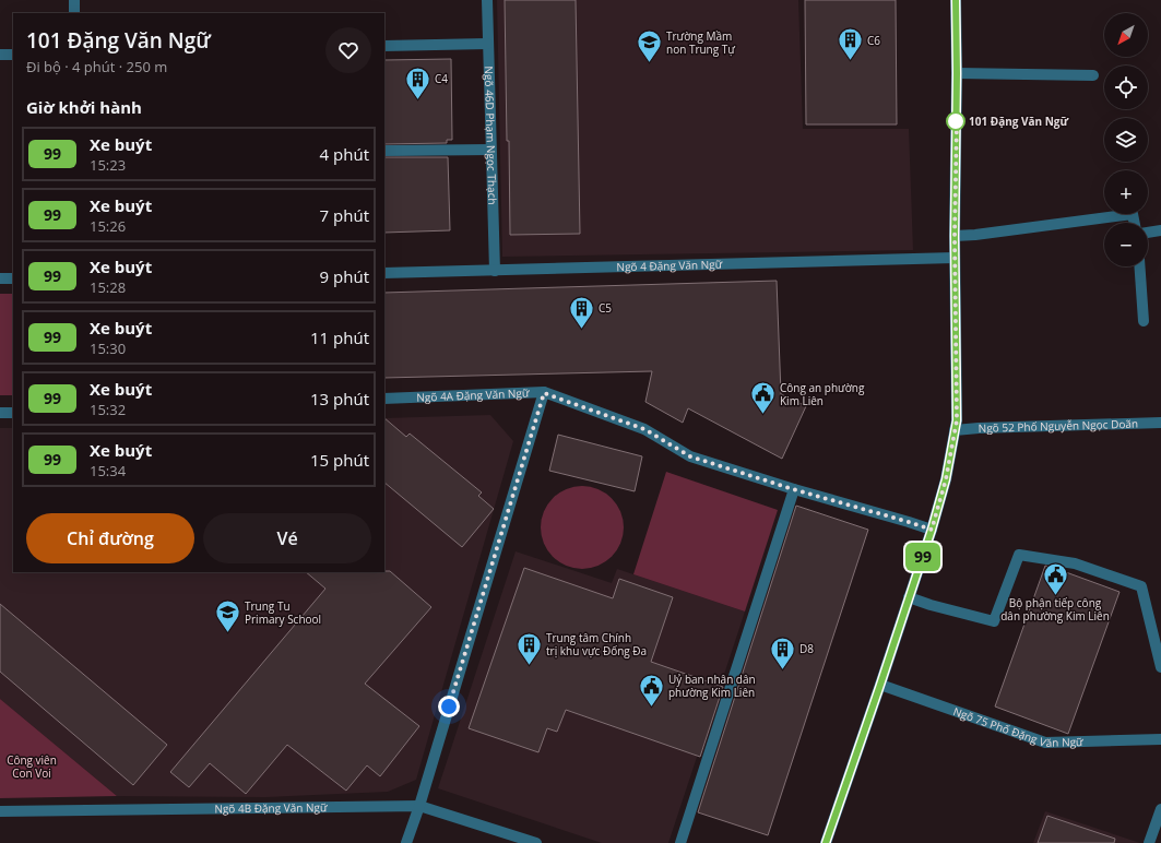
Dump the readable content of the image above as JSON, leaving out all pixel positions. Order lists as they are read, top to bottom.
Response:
{
  "streets": {
    "street": [
      "Ngõ 46D Phạm Ngọc Thạch",
      "Ngõ 4 Đặng Văn Ngữ",
      "Ngõ 4A Đặng Văn Ngữ",
      "Ngõ 52 Phố Nguyễn Ngọc Doãn",
      "Ngõ 75 Phố Đặng Văn Ngữ",
      "Ngõ 4B Đặng Văn Ngữ"
    ]
  },
  "crossings": [
    ["Ngõ 46D Phạm Ngọc Thạch", "Ngõ 4 Đặng Văn Ngữ"]
  ],
  "parks": ["Công viên Con Voi"],
  "places": {
    "building": [
      "C6",
      "C4",
      "C5",
      "Trung tâm Chính trị khu vực Đống Đa",
      "D8"
    ],
    "school or university": ["Trường Mầm non Trung Tự", "Trung Tu Primary School"],
    "other": ["101 Đặng Văn Ngữ"],
    "public building": ["Công an phường Kim Liên", "Bộ phận tiếp công dân phường Kim Liên", "Uỷ ban nhân dân phường Kim Liên"]
  },
  "lines": ["bus line 99"],
  "north": "bottom left",
  "page": {
    "on_map": "99",
    "map_buttons": ["+", "−"],
    "heading": [
      ["101 Đặng Văn Ngữ", "Đi bộ · 4 phút · 250 m"],
      "Giờ khởi hành"
    ],
    "list": [
      {
        "mark": "99",
        "name": "Xe buýt",
        "note": "15:23",
        "value": "4 phút"
      },
      {
        "mark": "99",
        "name": "Xe buýt",
        "note": "15:26",
        "value": "7 phút"
      },
      {
        "mark": "99",
        "name": "Xe buýt",
        "note": "15:28",
        "value": "9 phút"
      },
      {
        "mark": "99",
        "name": "Xe buýt",
        "note": "15:30",
        "value": "11 phút"
      },
      {
        "mark": "99",
        "name": "Xe buýt",
        "note": "15:32",
        "value": "13 phút"
      },
      {
        "mark": "99",
        "name": "Xe buýt",
        "note": "15:34",
        "value": "15 phút"
      }
    ],
    "buttons": ["Chỉ đường", "Vé"]
  }
}
